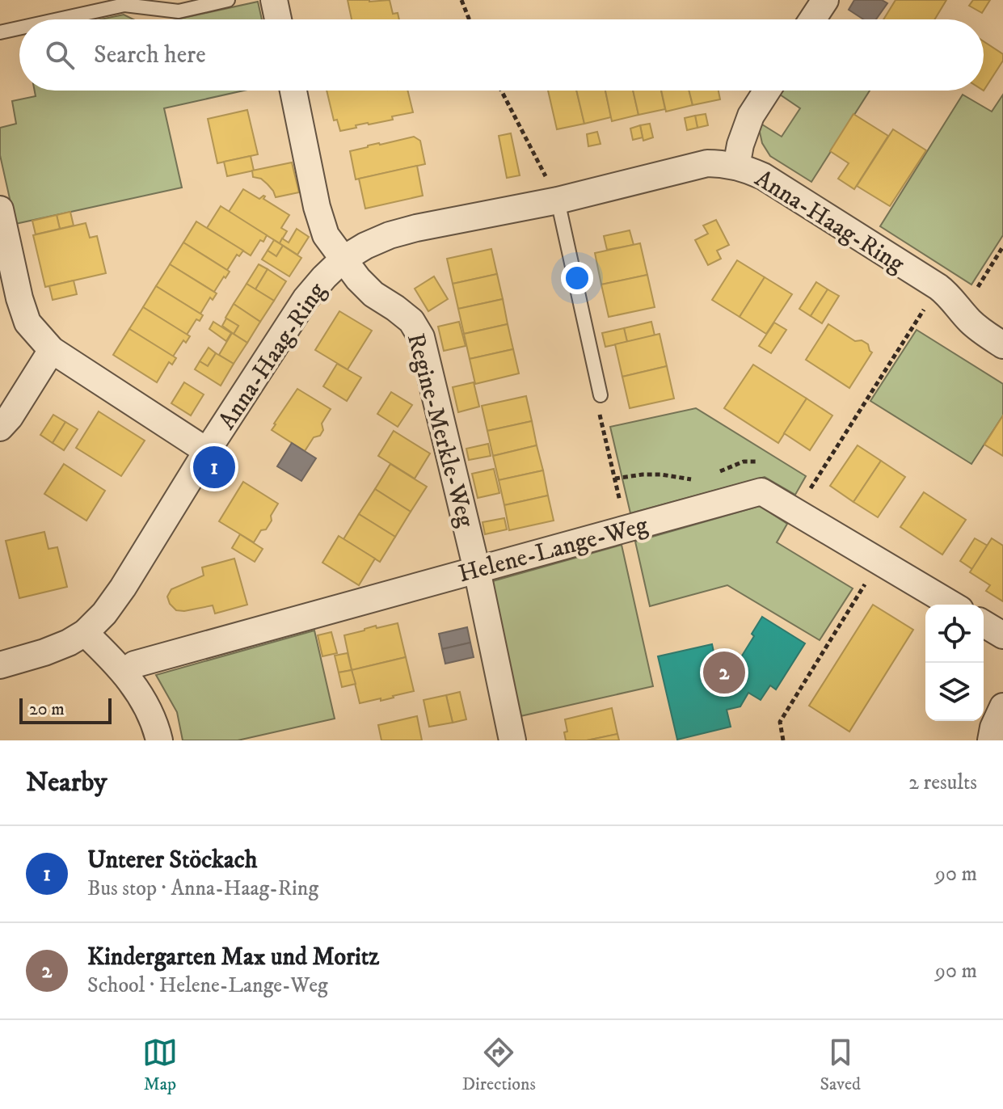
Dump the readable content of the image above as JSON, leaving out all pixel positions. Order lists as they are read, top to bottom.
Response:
{
  "streets": {
    "street": ["Anna-Haag-Ring", "Regine-Merkle-Weg", "Helene-Lange-Weg"]
  },
  "crossings": [
    ["Anna-Haag-Ring", "Regine-Merkle-Weg"],
    ["Regine-Merkle-Weg", "Helene-Lange-Weg"]
  ],
  "scale_bar": "20 m",
  "page": {
    "search": "Search here",
    "pins": ["1", "2"],
    "scale": "20 m",
    "heading": ["Nearby", "2 results"],
    "list": [
      {
        "mark": "1",
        "name": "Unterer Stöckach",
        "note": "Bus stop · Anna-Haag-Ring",
        "value": "90 m"
      },
      {
        "mark": "2",
        "name": "Kindergarten Max und Moritz",
        "note": "School · Helene-Lange-Weg",
        "value": "90 m"
      }
    ],
    "nav": ["Map", "Directions", "Saved"]
  }
}
